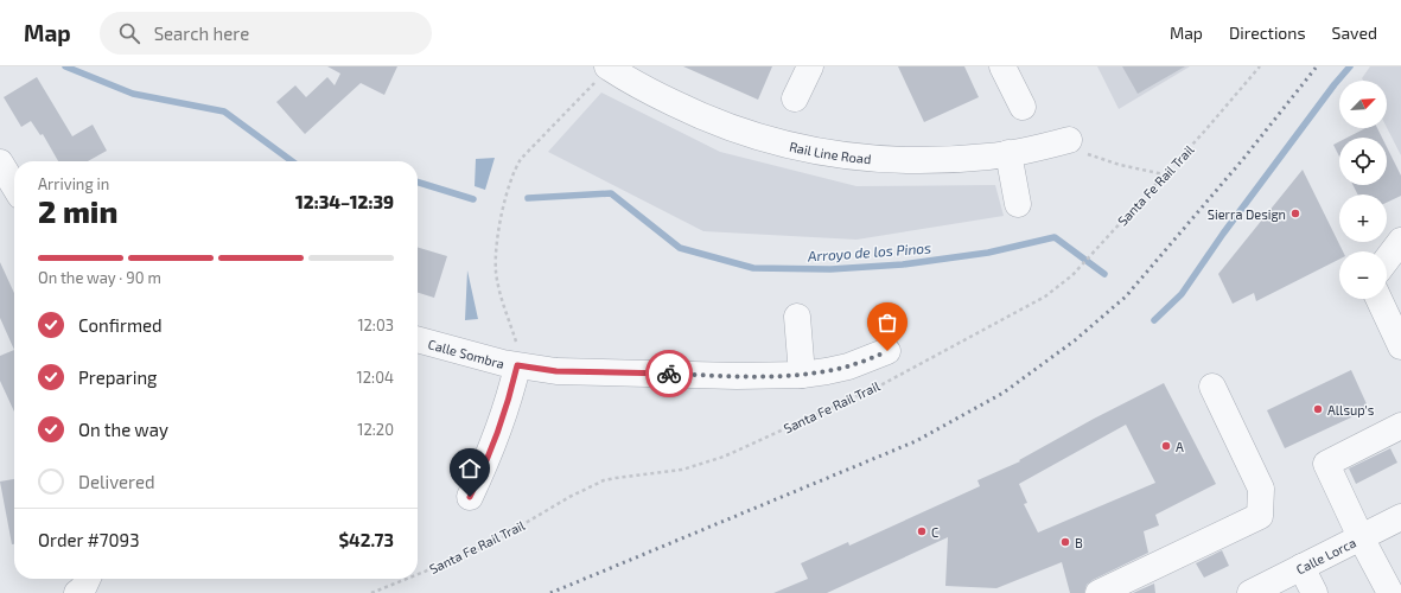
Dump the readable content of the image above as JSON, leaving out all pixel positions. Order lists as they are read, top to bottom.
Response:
{
  "streets": {
    "street": ["Rail Line Road", "Calle Sombra", "Calle Lorca"],
    "path": ["Santa Fe Rail Trail"]
  },
  "water": ["Arroyo de los Pinos"],
  "places": [
    "Sierra Design",
    "Allsup's",
    "A",
    "C",
    "B"
  ],
  "north": "top right",
  "page": {
    "header": "Map",
    "search": "Search here",
    "nav": ["Map", "Directions", "Saved"],
    "map_buttons": ["+", "−"],
    "heading": ["2 min", "Arriving in", "12:34–12:39"],
    "panel": ["Order #7093", "$42.73"],
    "bar": "On the way · 90 m",
    "list": [
      ["Confirmed", "12:03"],
      ["Preparing", "12:04"],
      ["On the way", "12:20"],
      "Delivered"
    ]
  }
}
